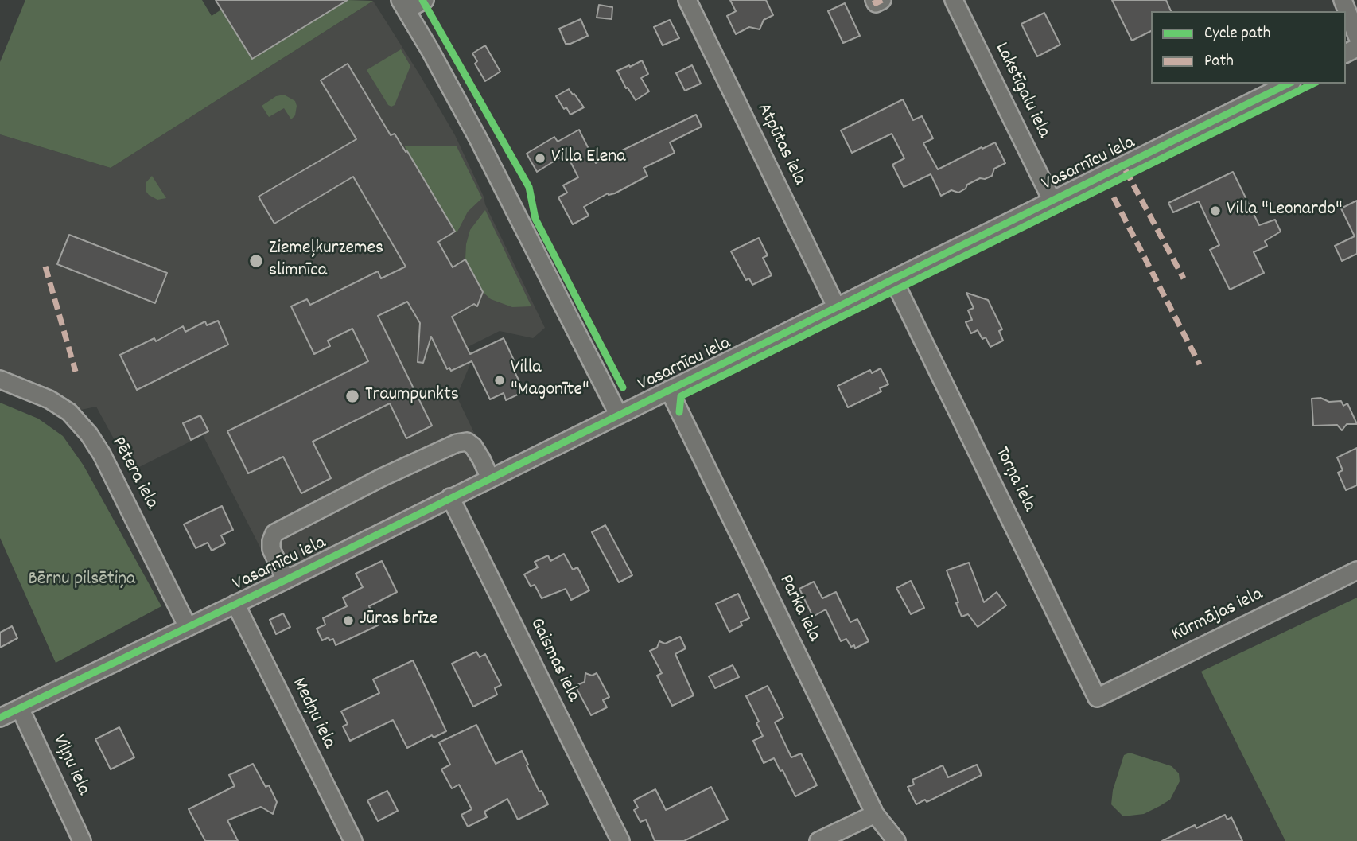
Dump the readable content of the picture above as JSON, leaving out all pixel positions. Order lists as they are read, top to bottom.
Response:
{
  "streets": {
    "street": [
      "Lakstīgalu iela",
      "Atpūtas iela",
      "Vasarnīcu iela",
      "Pētera iela",
      "Torņa iela",
      "Parka iela",
      "Kūrmājas iela",
      "Gaismas iela",
      "Medņu iela",
      "Viļņu iela"
    ]
  },
  "crossings": [
    ["Lakstīgalu iela", "Vasarnīcu iela"],
    ["Atpūtas iela", "Vasarnīcu iela"],
    ["Vasarnīcu iela", "Pētera iela"],
    ["Vasarnīcu iela", "Torņa iela"],
    ["Vasarnīcu iela", "Parka iela"],
    ["Vasarnīcu iela", "Gaismas iela"],
    ["Vasarnīcu iela", "Medņu iela"],
    ["Vasarnīcu iela", "Viļņu iela"],
    ["Torņa iela", "Kūrmājas iela"]
  ],
  "parks": ["Bērnu pilsētiņa"],
  "places": [
    "Villa Elena",
    "Villa \"Leonardo\"",
    "Ziemeļkurzemes slimnīca",
    "Villa \"Magonīte\"",
    "Traumpunkts",
    "Jūras brīze"
  ],
  "legend": ["Cycle path", "Path"]
}
